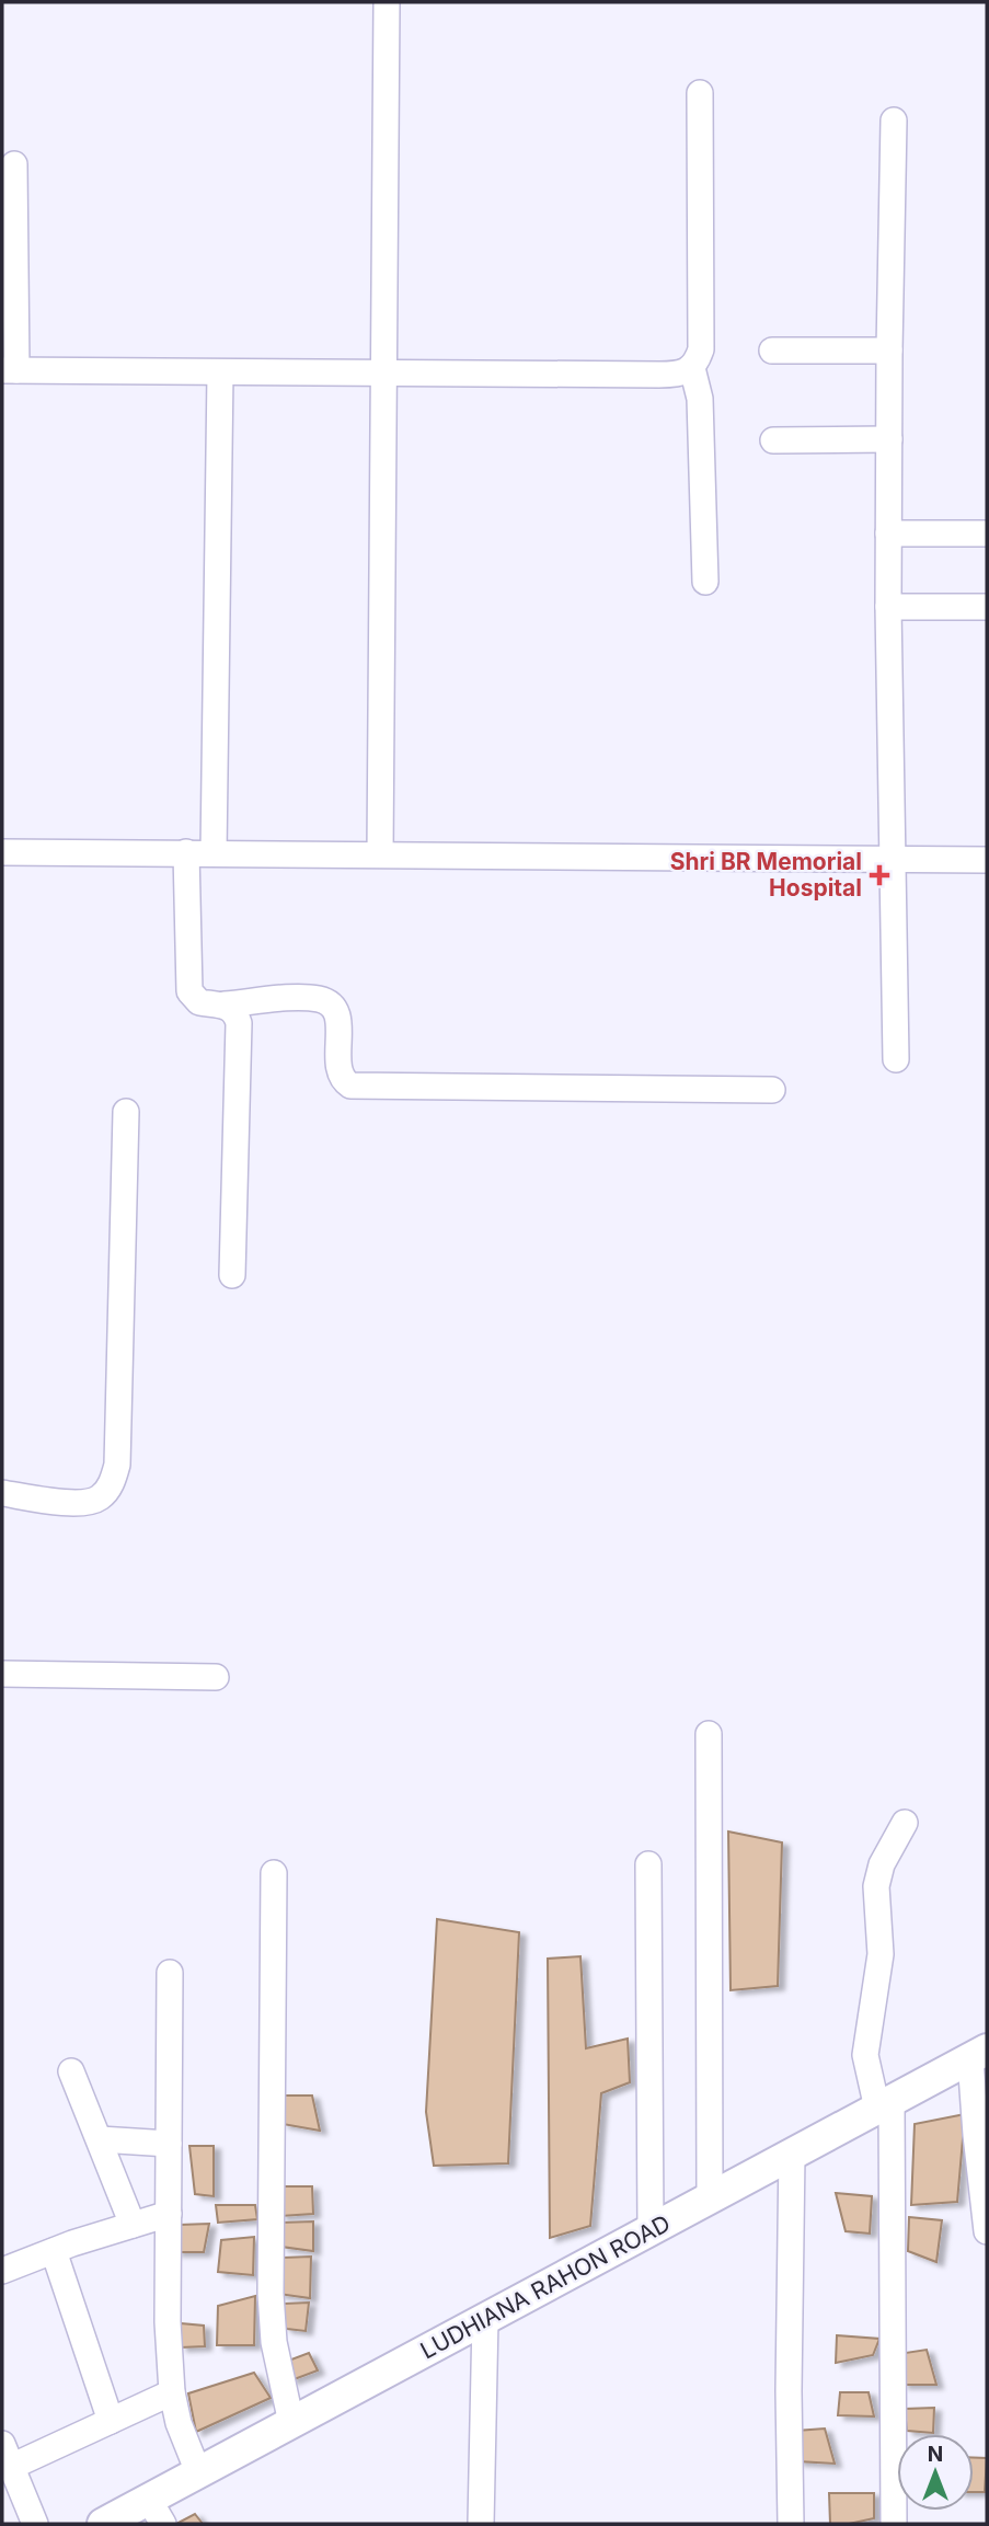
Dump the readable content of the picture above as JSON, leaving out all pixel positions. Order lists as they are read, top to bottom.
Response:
{
  "streets": {
    "main road": ["LUDHIANA RAHON ROAD"]
  },
  "places": {
    "health": ["Shri BR Memorial Hospital"]
  },
  "north": "top"
}
